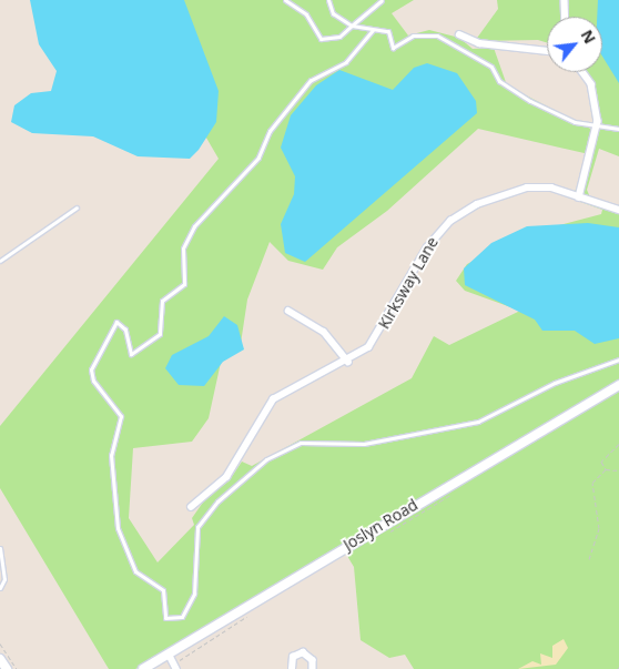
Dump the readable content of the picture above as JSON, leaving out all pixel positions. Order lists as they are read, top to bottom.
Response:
{
  "streets": {
    "street": ["Kirksway Lane", "Joslyn Road"]
  },
  "north": "top right"
}
